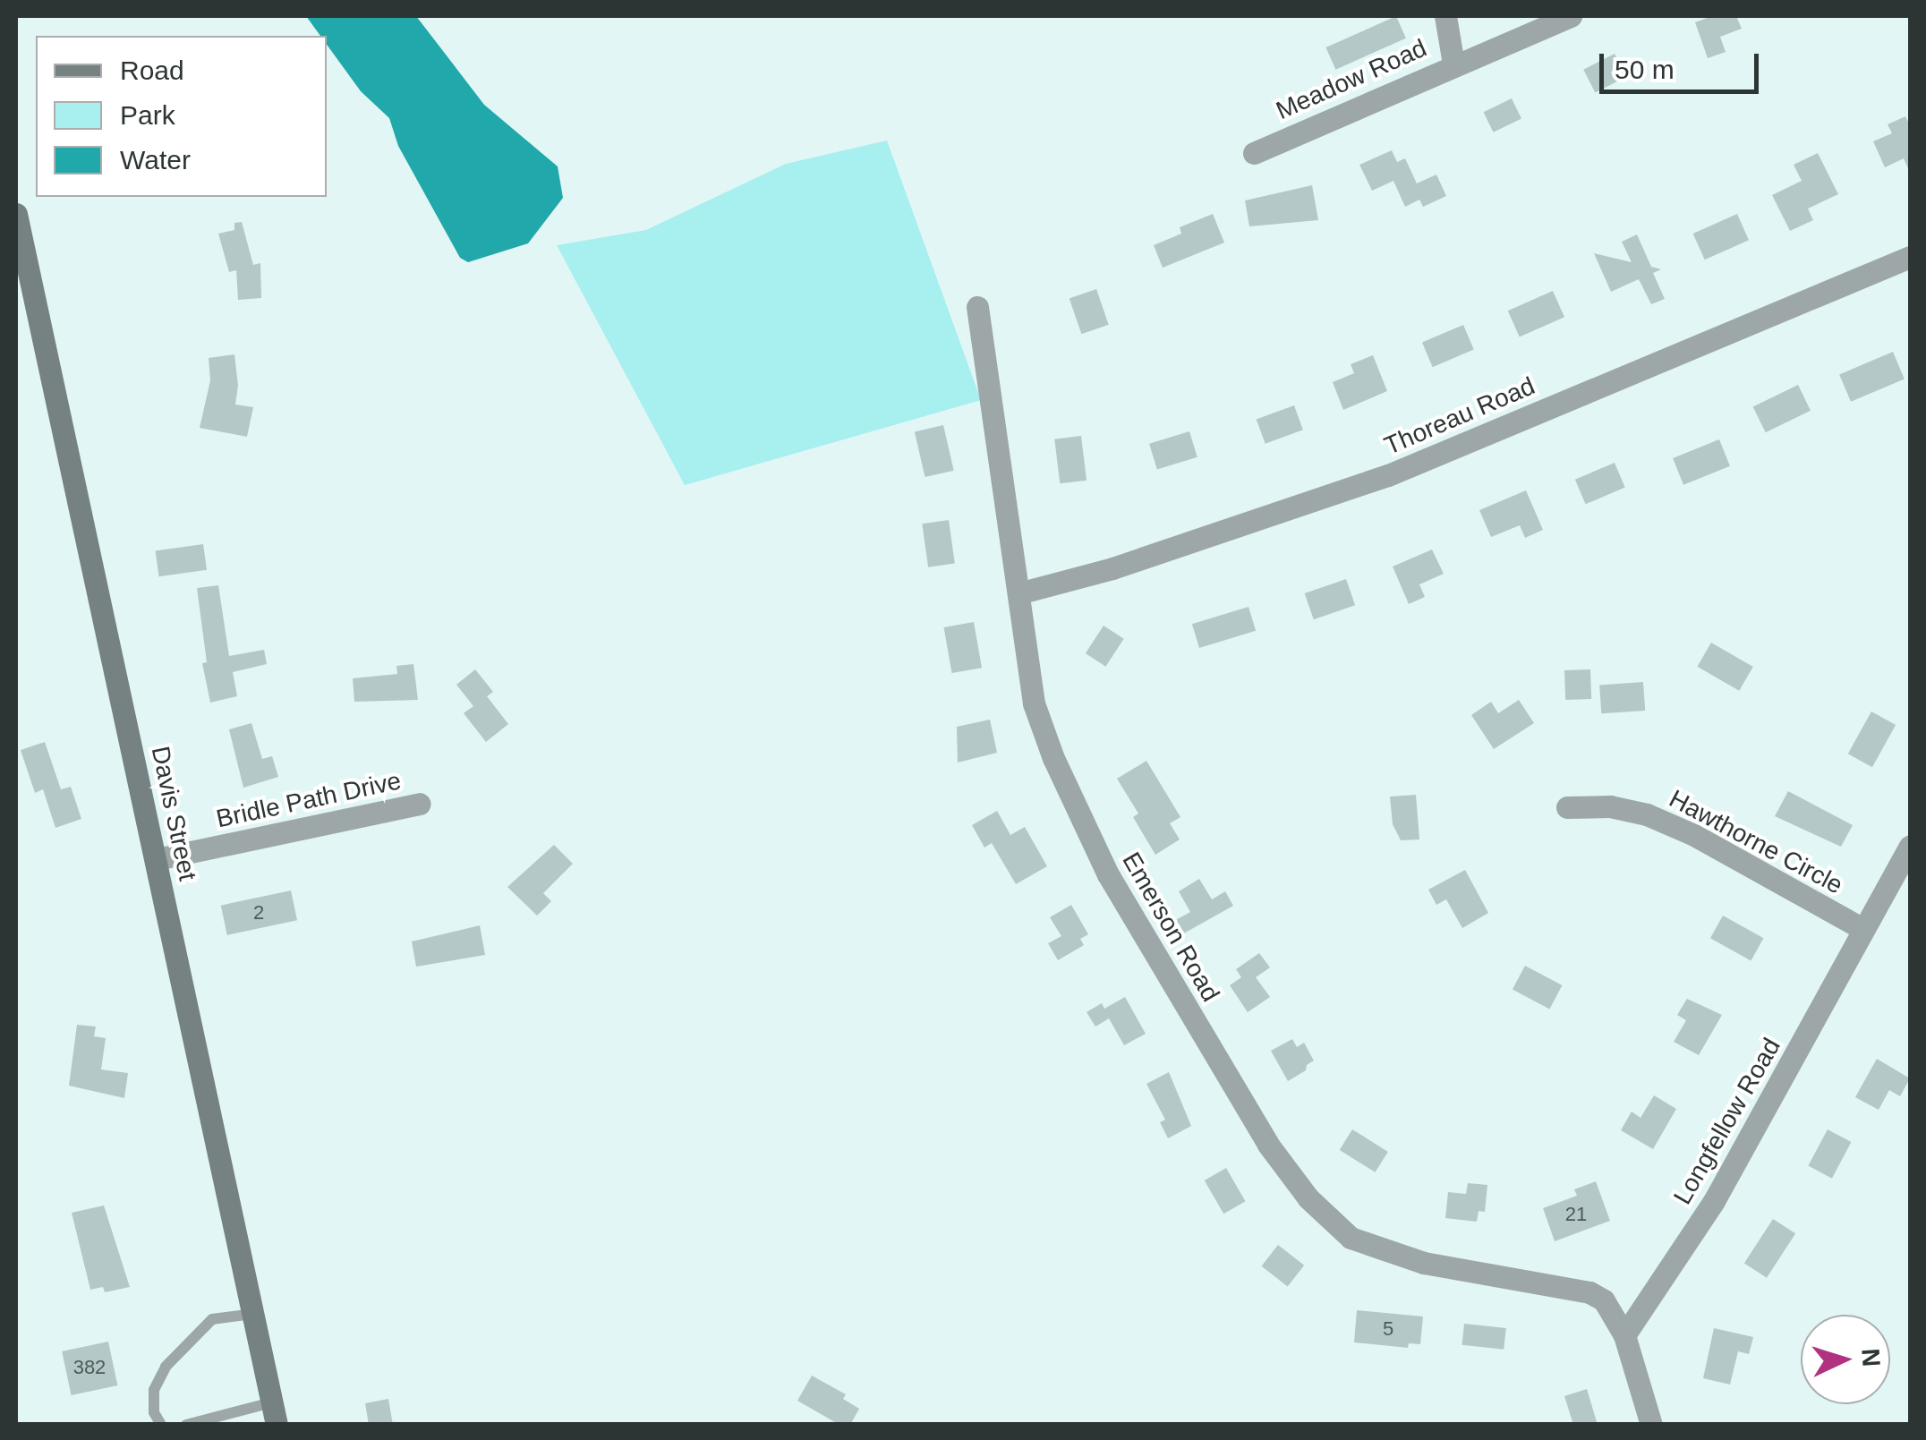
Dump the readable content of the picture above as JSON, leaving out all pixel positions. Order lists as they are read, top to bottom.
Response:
{
  "streets": {
    "street": [
      "Meadow Road",
      "Thoreau Road",
      "Bridle Path Drive",
      "Davis Street",
      "Hawthorne Circle",
      "Emerson Road",
      "Longfellow Road"
    ]
  },
  "crossings": [
    ["Thoreau Road", "Emerson Road"],
    ["Bridle Path Drive", "Davis Street"],
    ["Hawthorne Circle", "Longfellow Road"],
    ["Emerson Road", "Longfellow Road"]
  ],
  "house_numbers": [
    "2",
    "21",
    "5",
    "382"
  ],
  "legend": ["Road", "Park", "Water"],
  "scale_bar": "50 m",
  "north": "right"
}
